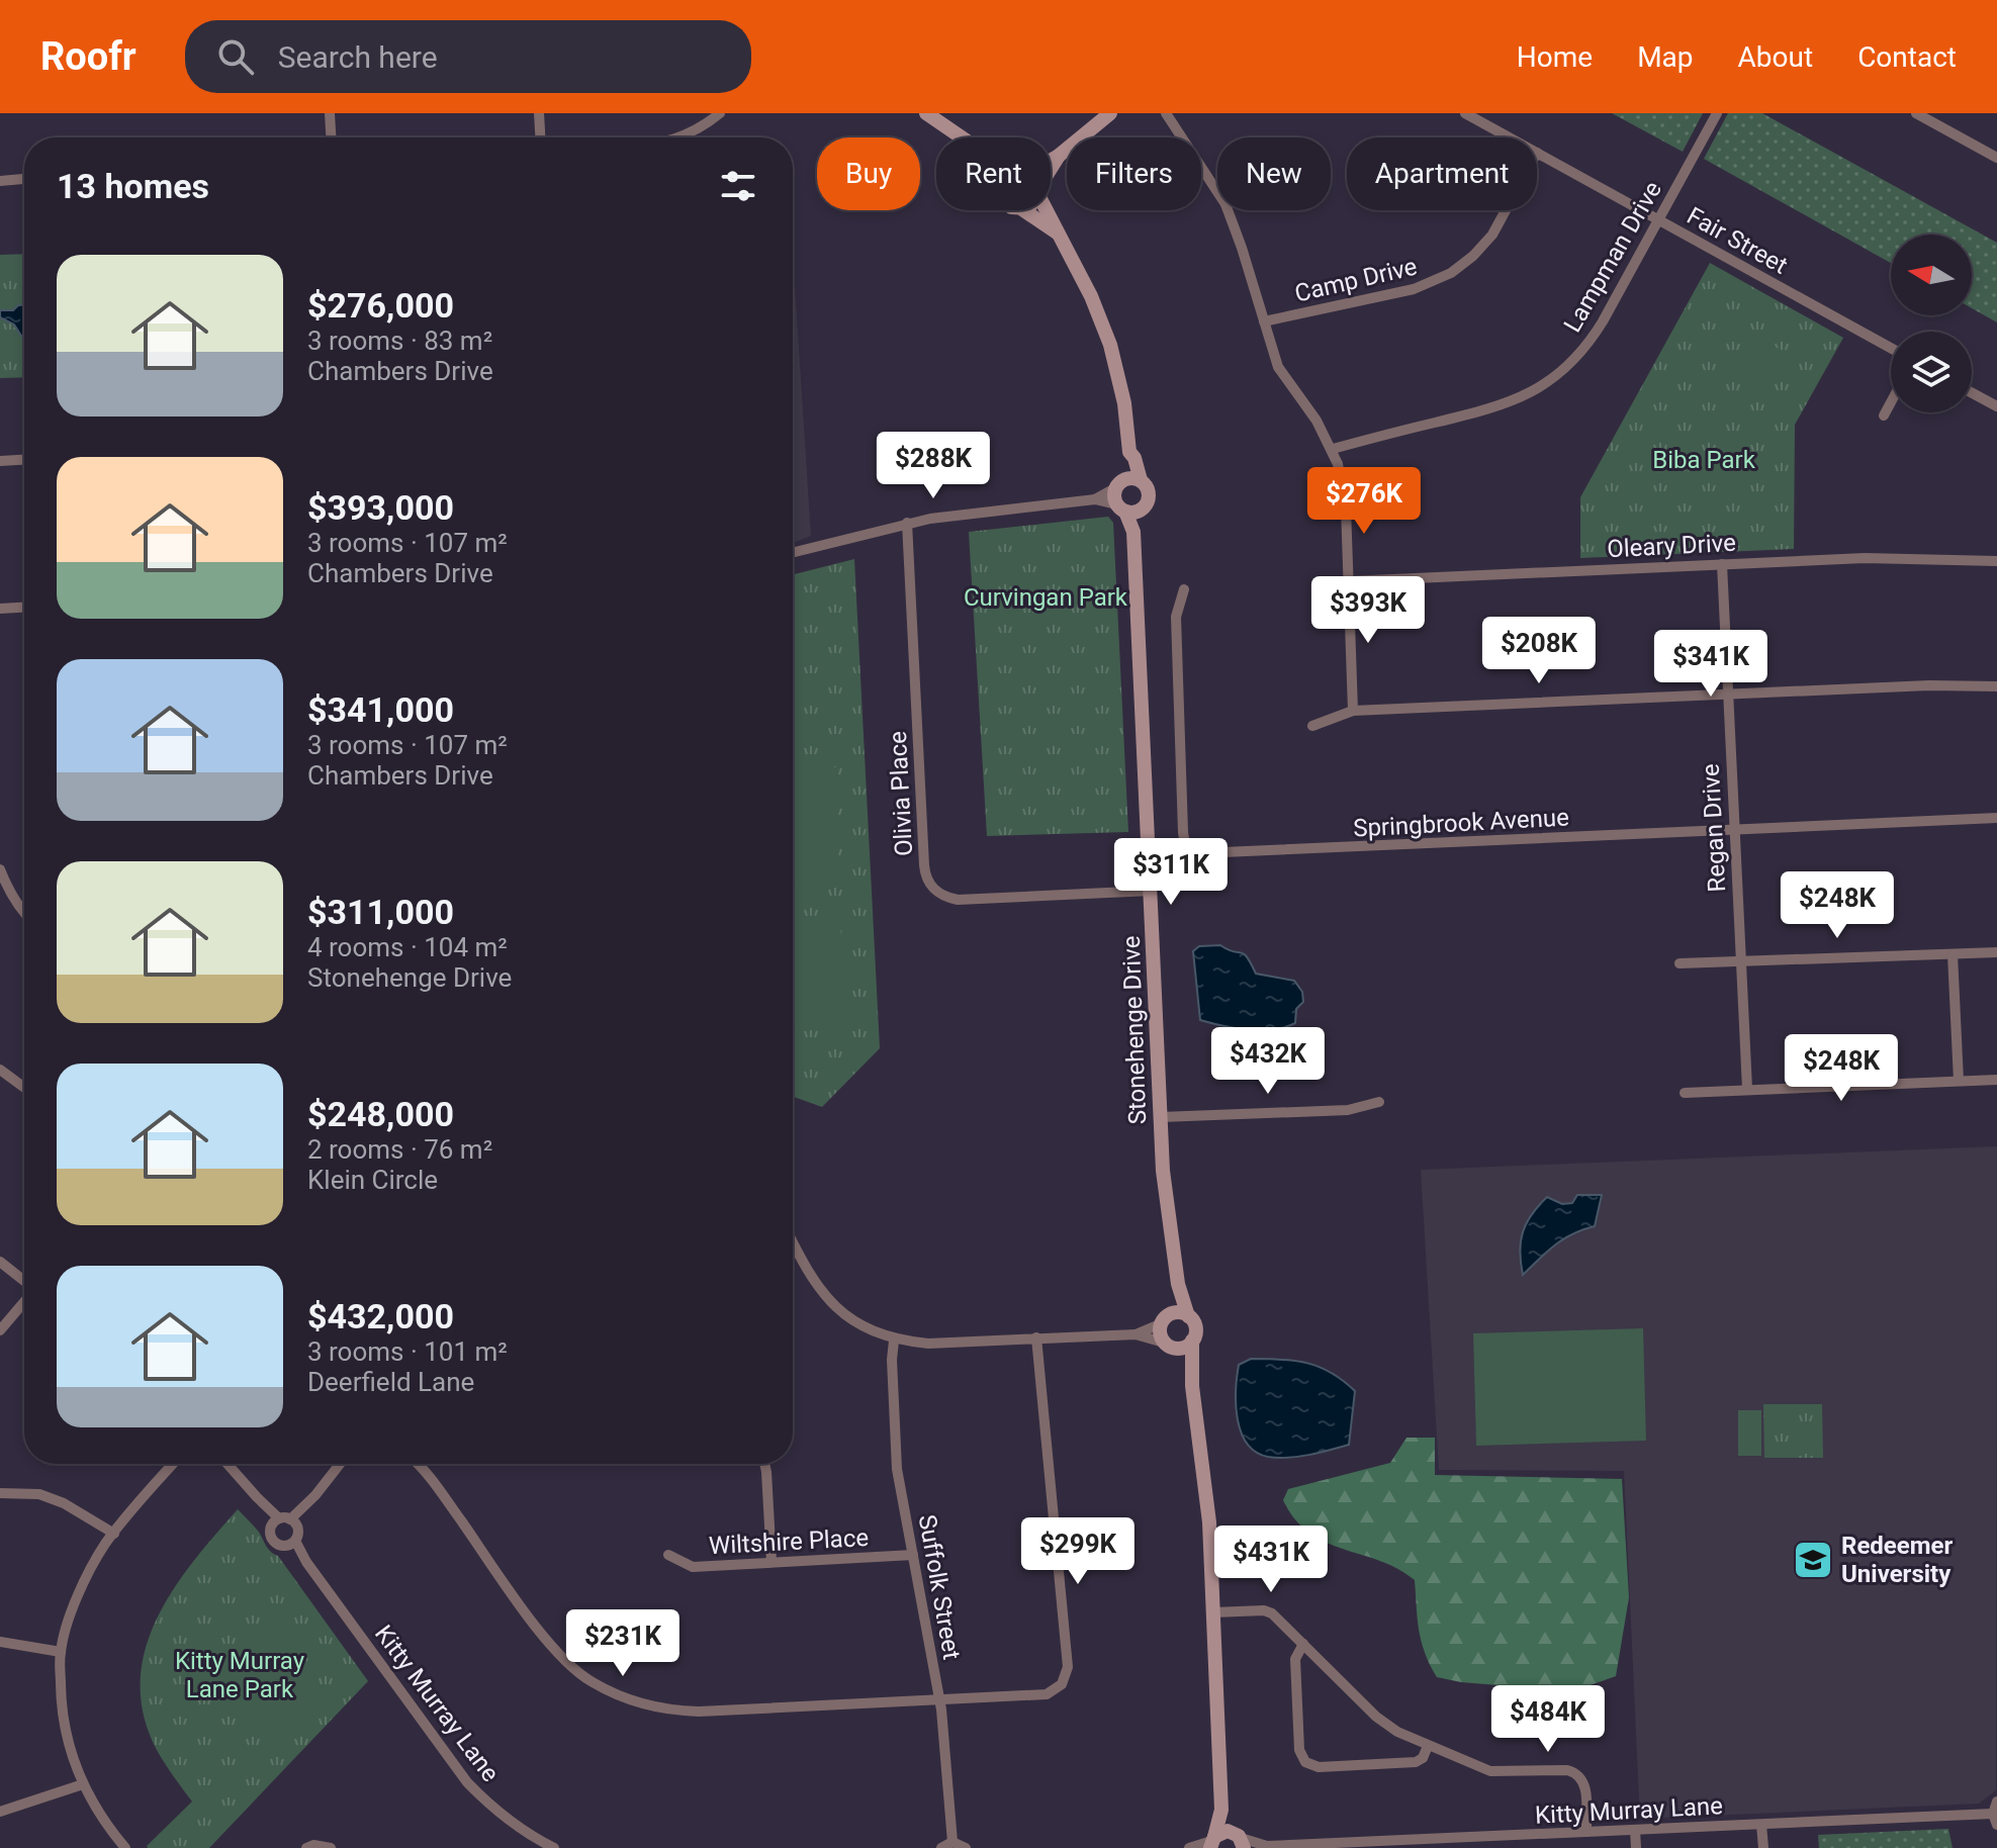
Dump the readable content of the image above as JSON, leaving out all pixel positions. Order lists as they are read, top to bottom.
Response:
{
  "streets": {
    "street": [
      "Fair Street",
      "Lampman Drive",
      "Camp Drive",
      "Oleary Drive",
      "Olivia Place",
      "Springbrook Avenue",
      "Regan Drive",
      "Stonehenge Drive",
      "Wiltshire Place",
      "Suffolk Street",
      "Kitty Murray Lane"
    ]
  },
  "crossings": [
    ["Fair Street", "Lampman Drive"],
    ["Oleary Drive", "Regan Drive"],
    ["Olivia Place", "Stonehenge Drive"],
    ["Springbrook Avenue", "Regan Drive"],
    ["Wiltshire Place", "Suffolk Street"]
  ],
  "parks": ["Biba Park", "Curvingan Park", "Kitty Murray Lane Park"],
  "places": {
    "school or university": ["Redeemer University"]
  },
  "north": "left",
  "page": {
    "header": "Roofr",
    "search": "Search here",
    "nav": [
      "Home",
      "Map",
      "About",
      "Contact"
    ],
    "chip": [
      "Buy",
      "Rent",
      "Filters",
      "New",
      "Apartment"
    ],
    "heading": "13 homes",
    "list": [
      {
        "name": "$276,000",
        "note": "3 rooms · 83 m² · Chambers Drive"
      },
      {
        "name": "$393,000",
        "note": "3 rooms · 107 m² · Chambers Drive"
      },
      {
        "name": "$341,000",
        "note": "3 rooms · 107 m² · Chambers Drive"
      },
      {
        "name": "$311,000",
        "note": "4 rooms · 104 m² · Stonehenge Drive"
      },
      {
        "name": "$248,000",
        "note": "2 rooms · 76 m² · Klein Circle"
      },
      {
        "name": "$432,000",
        "note": "3 rooms · 101 m² · Deerfield Lane"
      }
    ],
    "price": [
      "$288K",
      "$276K",
      "$393K",
      "$208K",
      "$341K",
      "$311K",
      "$248K",
      "$432K",
      "$248K",
      "$299K",
      "$431K",
      "$231K",
      "$484K"
    ]
  }
}
